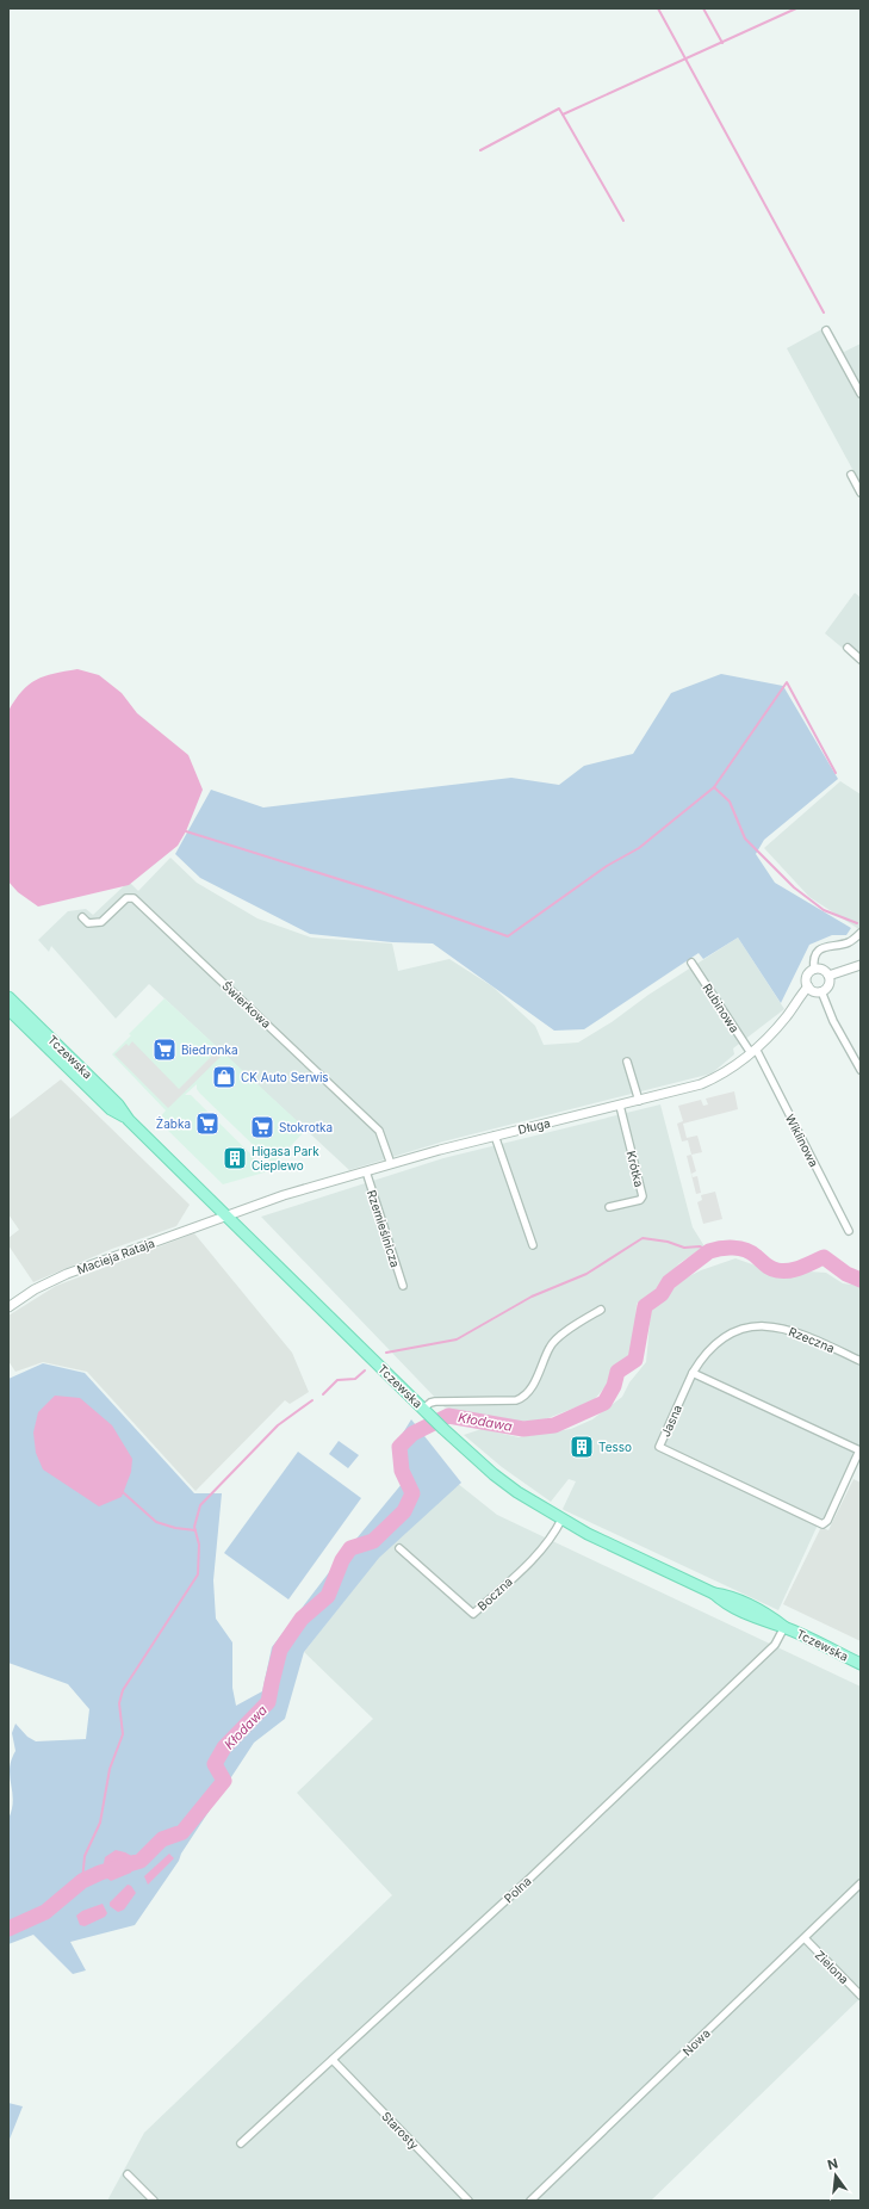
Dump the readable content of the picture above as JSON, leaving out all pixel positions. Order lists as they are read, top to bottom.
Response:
{
  "streets": {
    "main road": ["Tczewska"],
    "street": [
      "Świerkowa",
      "Rubinowa",
      "Długa",
      "Wiklinowa",
      "Krótka",
      "Rzemieślnicza",
      "Macieja Rataja",
      "Rzeczna",
      "Jasna",
      "Boczna",
      "Polna",
      "Zielona",
      "Nowa",
      "Starosty"
    ]
  },
  "crossings": [
    ["Świerkowa", "Długa"],
    ["Rubinowa", "Długa"],
    ["Rubinowa", "Wiklinowa"],
    ["Tczewska", "Długa"],
    ["Tczewska", "Macieja Rataja"],
    ["Tczewska", "Boczna"],
    ["Tczewska", "Polna"],
    ["Długa", "Wiklinowa"],
    ["Długa", "Krótka"],
    ["Długa", "Rzemieślnicza"],
    ["Długa", "Macieja Rataja"],
    ["Rzeczna", "Jasna"],
    ["Polna", "Starosty"],
    ["Zielona", "Nowa"]
  ],
  "water": ["Kłodawa"],
  "places": {
    "supermarket": ["Biedronka", "Żabka", "Stokrotka"],
    "shop": ["CK Auto Serwis"],
    "building": ["Higasa Park Cieplewo", "Tesso"]
  },
  "north": "top"
}
